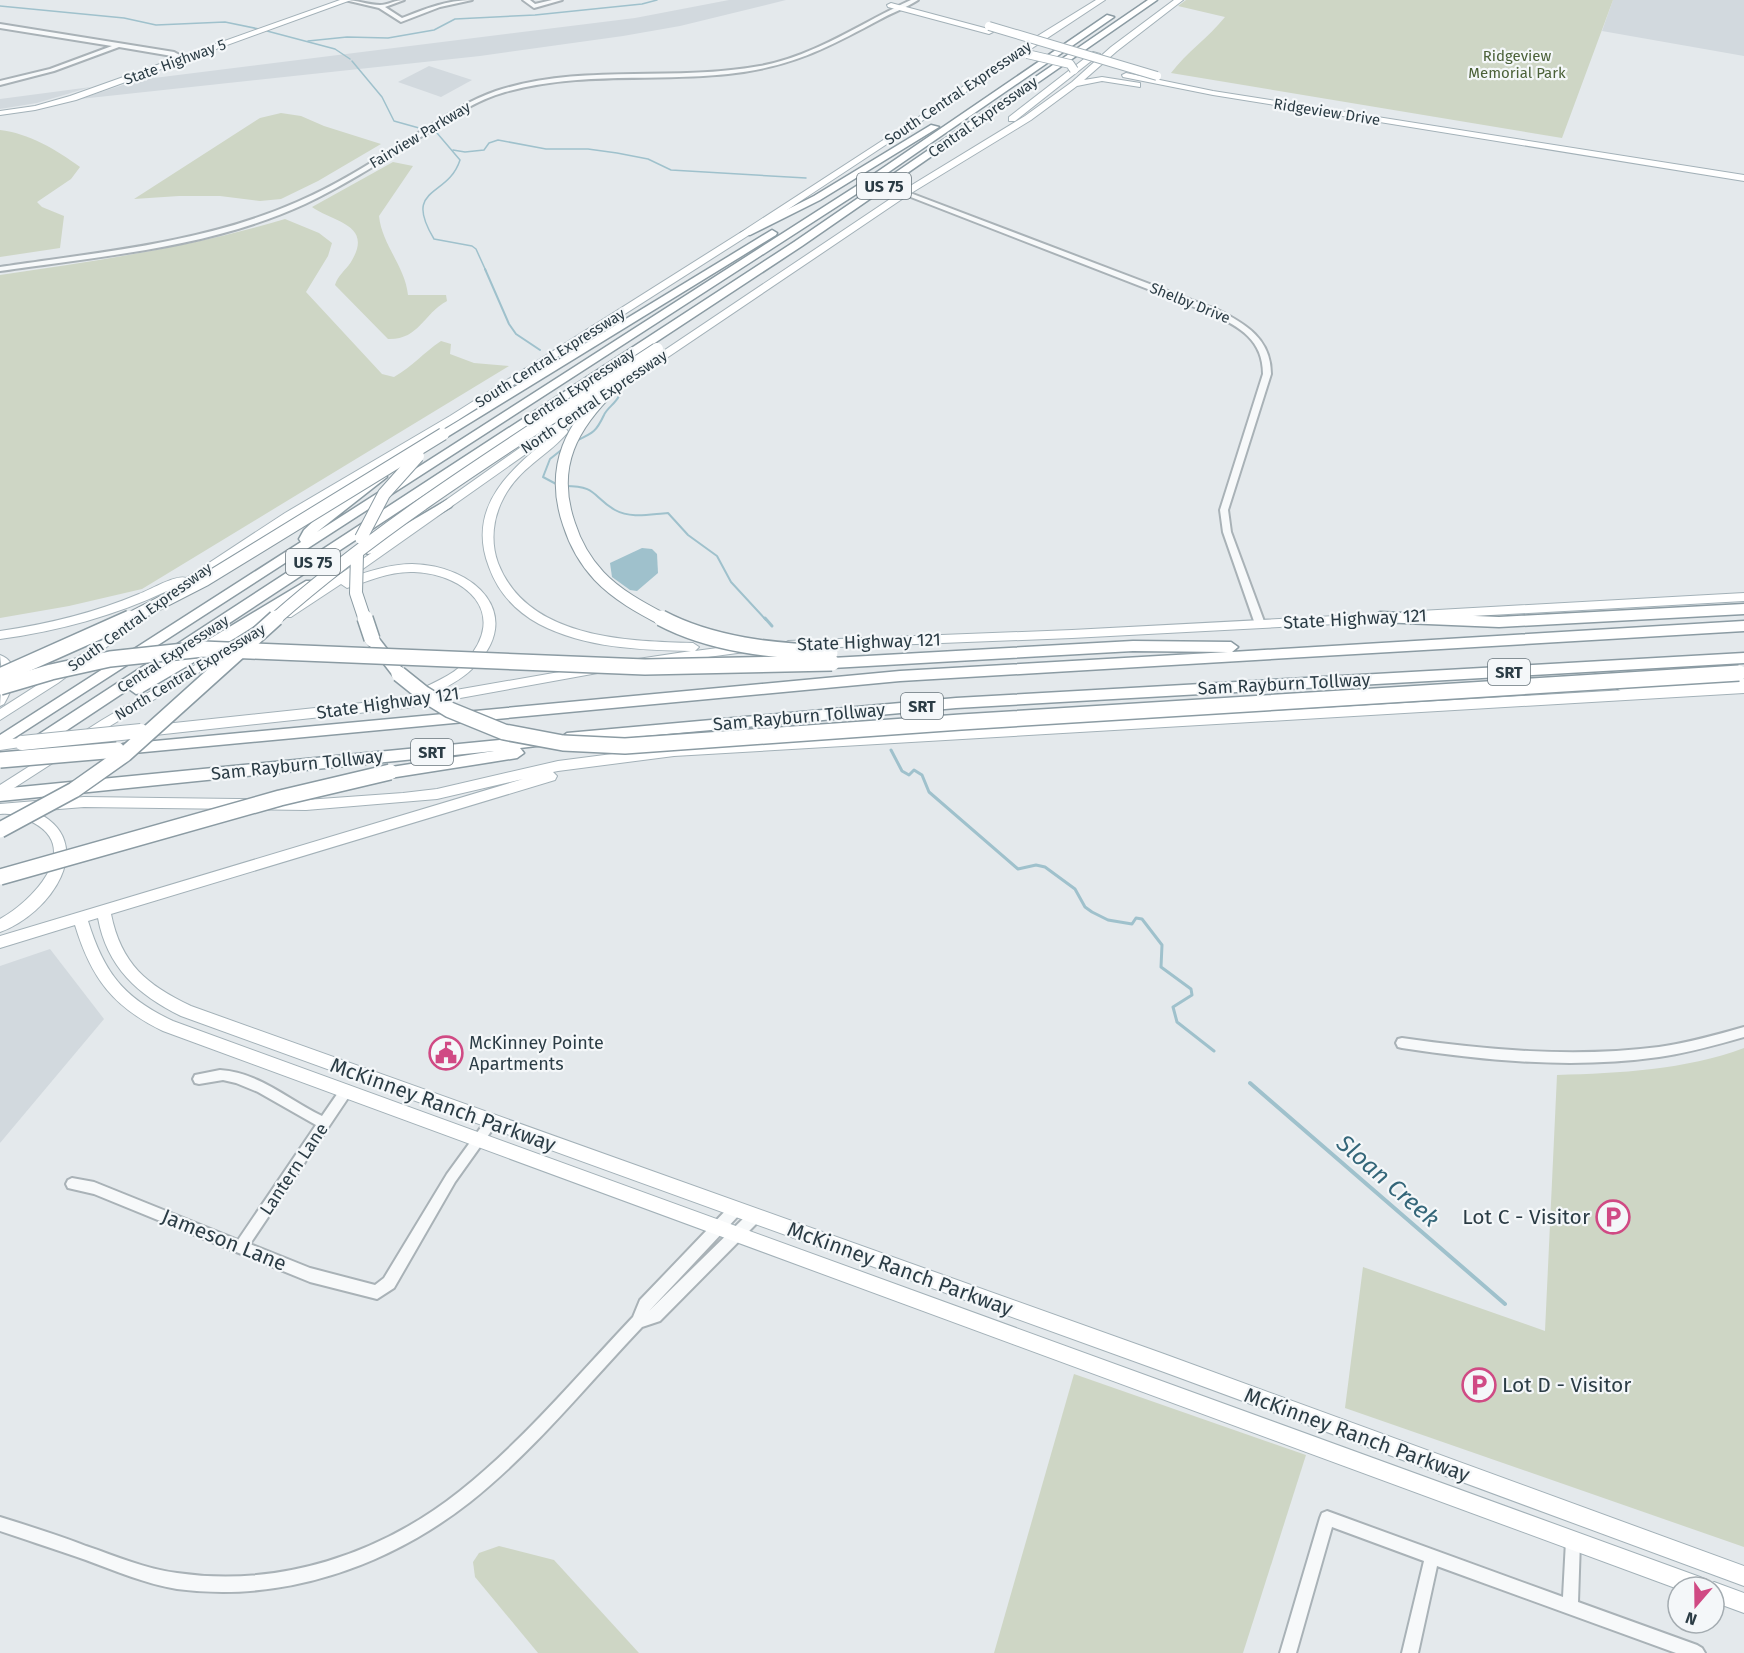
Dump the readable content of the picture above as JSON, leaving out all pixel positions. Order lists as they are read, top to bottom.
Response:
{
  "streets": {
    "highway": [
      "Central Expressway",
      "US 75",
      "SRT",
      "Sam Rayburn Tollway"
    ],
    "main road": [
      "State Highway 5",
      "South Central Expressway",
      "Ridgeview Drive",
      "North Central Expressway",
      "State Highway 121",
      "McKinney Ranch Parkway"
    ],
    "street": [
      "Fairview Parkway",
      "Shelby Drive",
      "Lantern Lane",
      "Jameson Lane"
    ]
  },
  "crossings": [
    ["Ridgeview Drive", "Fairview Parkway"],
    ["Central Expressway", "State Highway 121"],
    ["Shelby Drive", "North Central Expressway"],
    ["Shelby Drive", "State Highway 121"],
    ["North Central Expressway", "Sam Rayburn Tollway"],
    ["McKinney Ranch Parkway", "Lantern Lane"],
    ["McKinney Ranch Parkway", "Jameson Lane"],
    ["Lantern Lane", "Jameson Lane"]
  ],
  "water": ["Sloan Creek"],
  "parks": ["Ridgeview Memorial Park"],
  "places": {
    "public building": ["McKinney Pointe Apartments"],
    "parking": ["Lot C - Visitor", "Lot D - Visitor"]
  },
  "north": "bottom"
}
